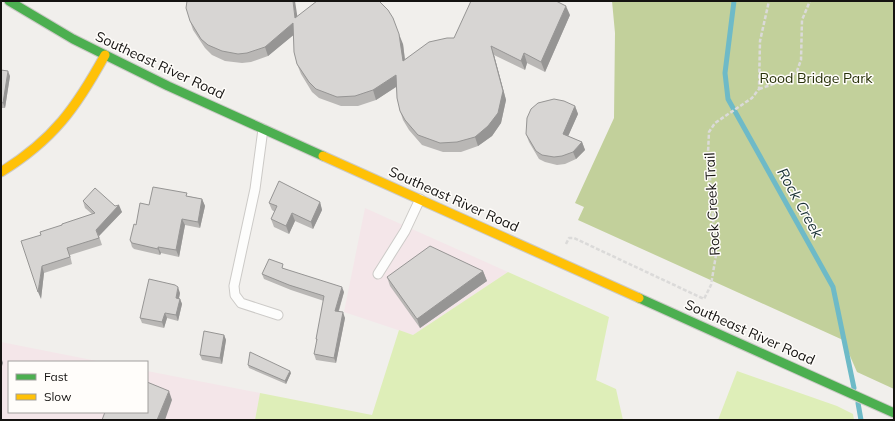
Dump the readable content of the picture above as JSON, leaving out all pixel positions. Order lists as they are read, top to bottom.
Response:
{
  "streets": {
    "main road": ["Southeast River Road"],
    "path": ["Rock Creek Trail"]
  },
  "water": ["Rock Creek"],
  "parks": ["Rood Bridge Park"],
  "legend": ["Fast", "Slow"]
}
